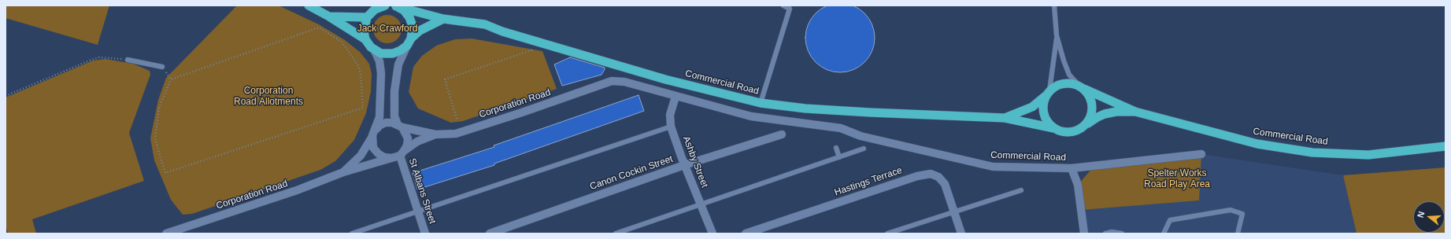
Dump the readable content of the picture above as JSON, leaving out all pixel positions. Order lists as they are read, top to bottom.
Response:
{
  "streets": {
    "highway": ["Commercial Road"],
    "street": [
      "Corporation Road",
      "Ashby Street",
      "Canon Cockin Street",
      "Hastings Terrace",
      "St Albans Street"
    ]
  },
  "crossings": [
    ["Commercial Road", "Corporation Road"],
    ["Commercial Road", "Ashby Street"],
    ["Corporation Road", "St Albans Street"],
    ["Ashby Street", "Canon Cockin Street"]
  ],
  "parks": ["Jack Crawford", "Corporation Road Allotments", "Spelter Works Road Play Area"],
  "north": "left"
}
